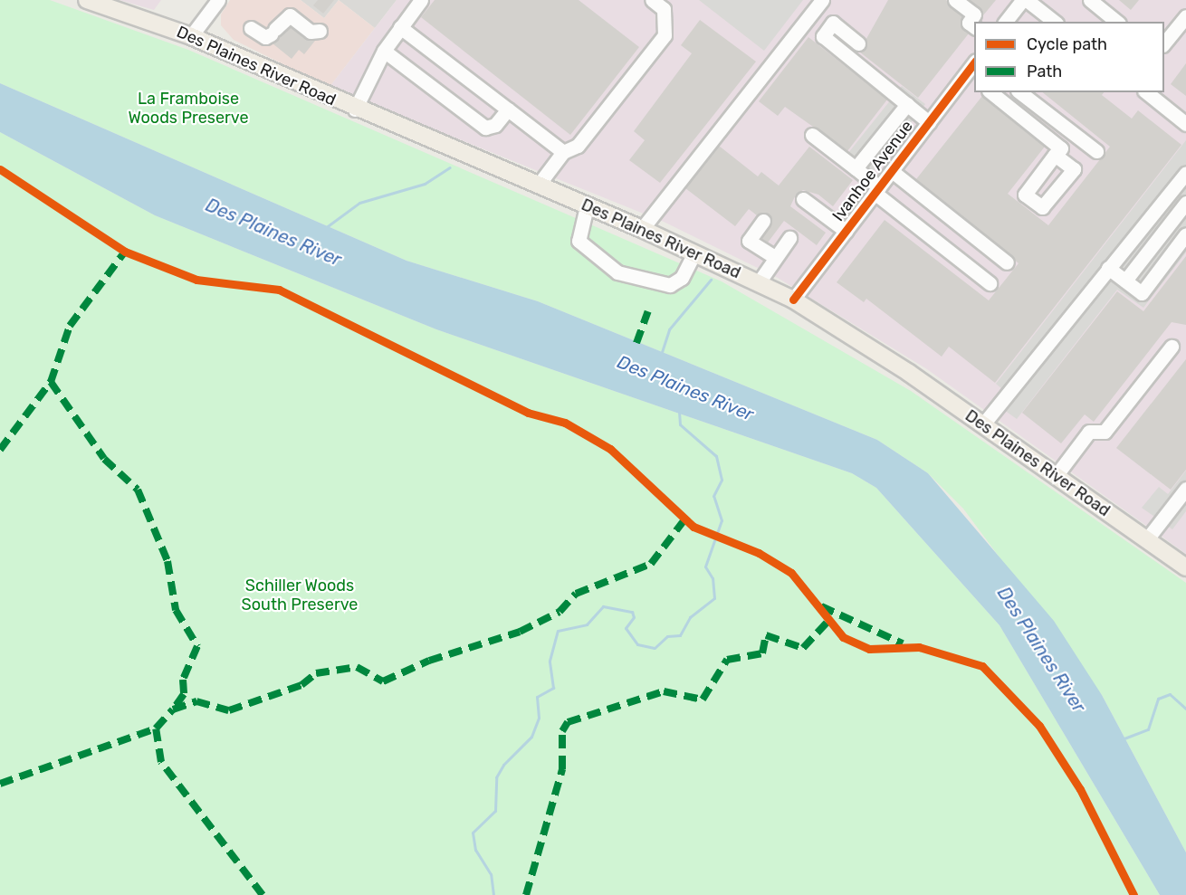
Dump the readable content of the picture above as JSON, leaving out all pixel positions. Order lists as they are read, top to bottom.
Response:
{
  "streets": {
    "main road": ["Des Plaines River Road"],
    "street": ["Ivanhoe Avenue"]
  },
  "crossings": [
    ["Des Plaines River Road", "Ivanhoe Avenue"]
  ],
  "water": ["Des Plaines River"],
  "parks": ["La Framboise Woods Preserve", "Schiller Woods South Preserve"],
  "legend": ["Cycle path", "Path"]
}
